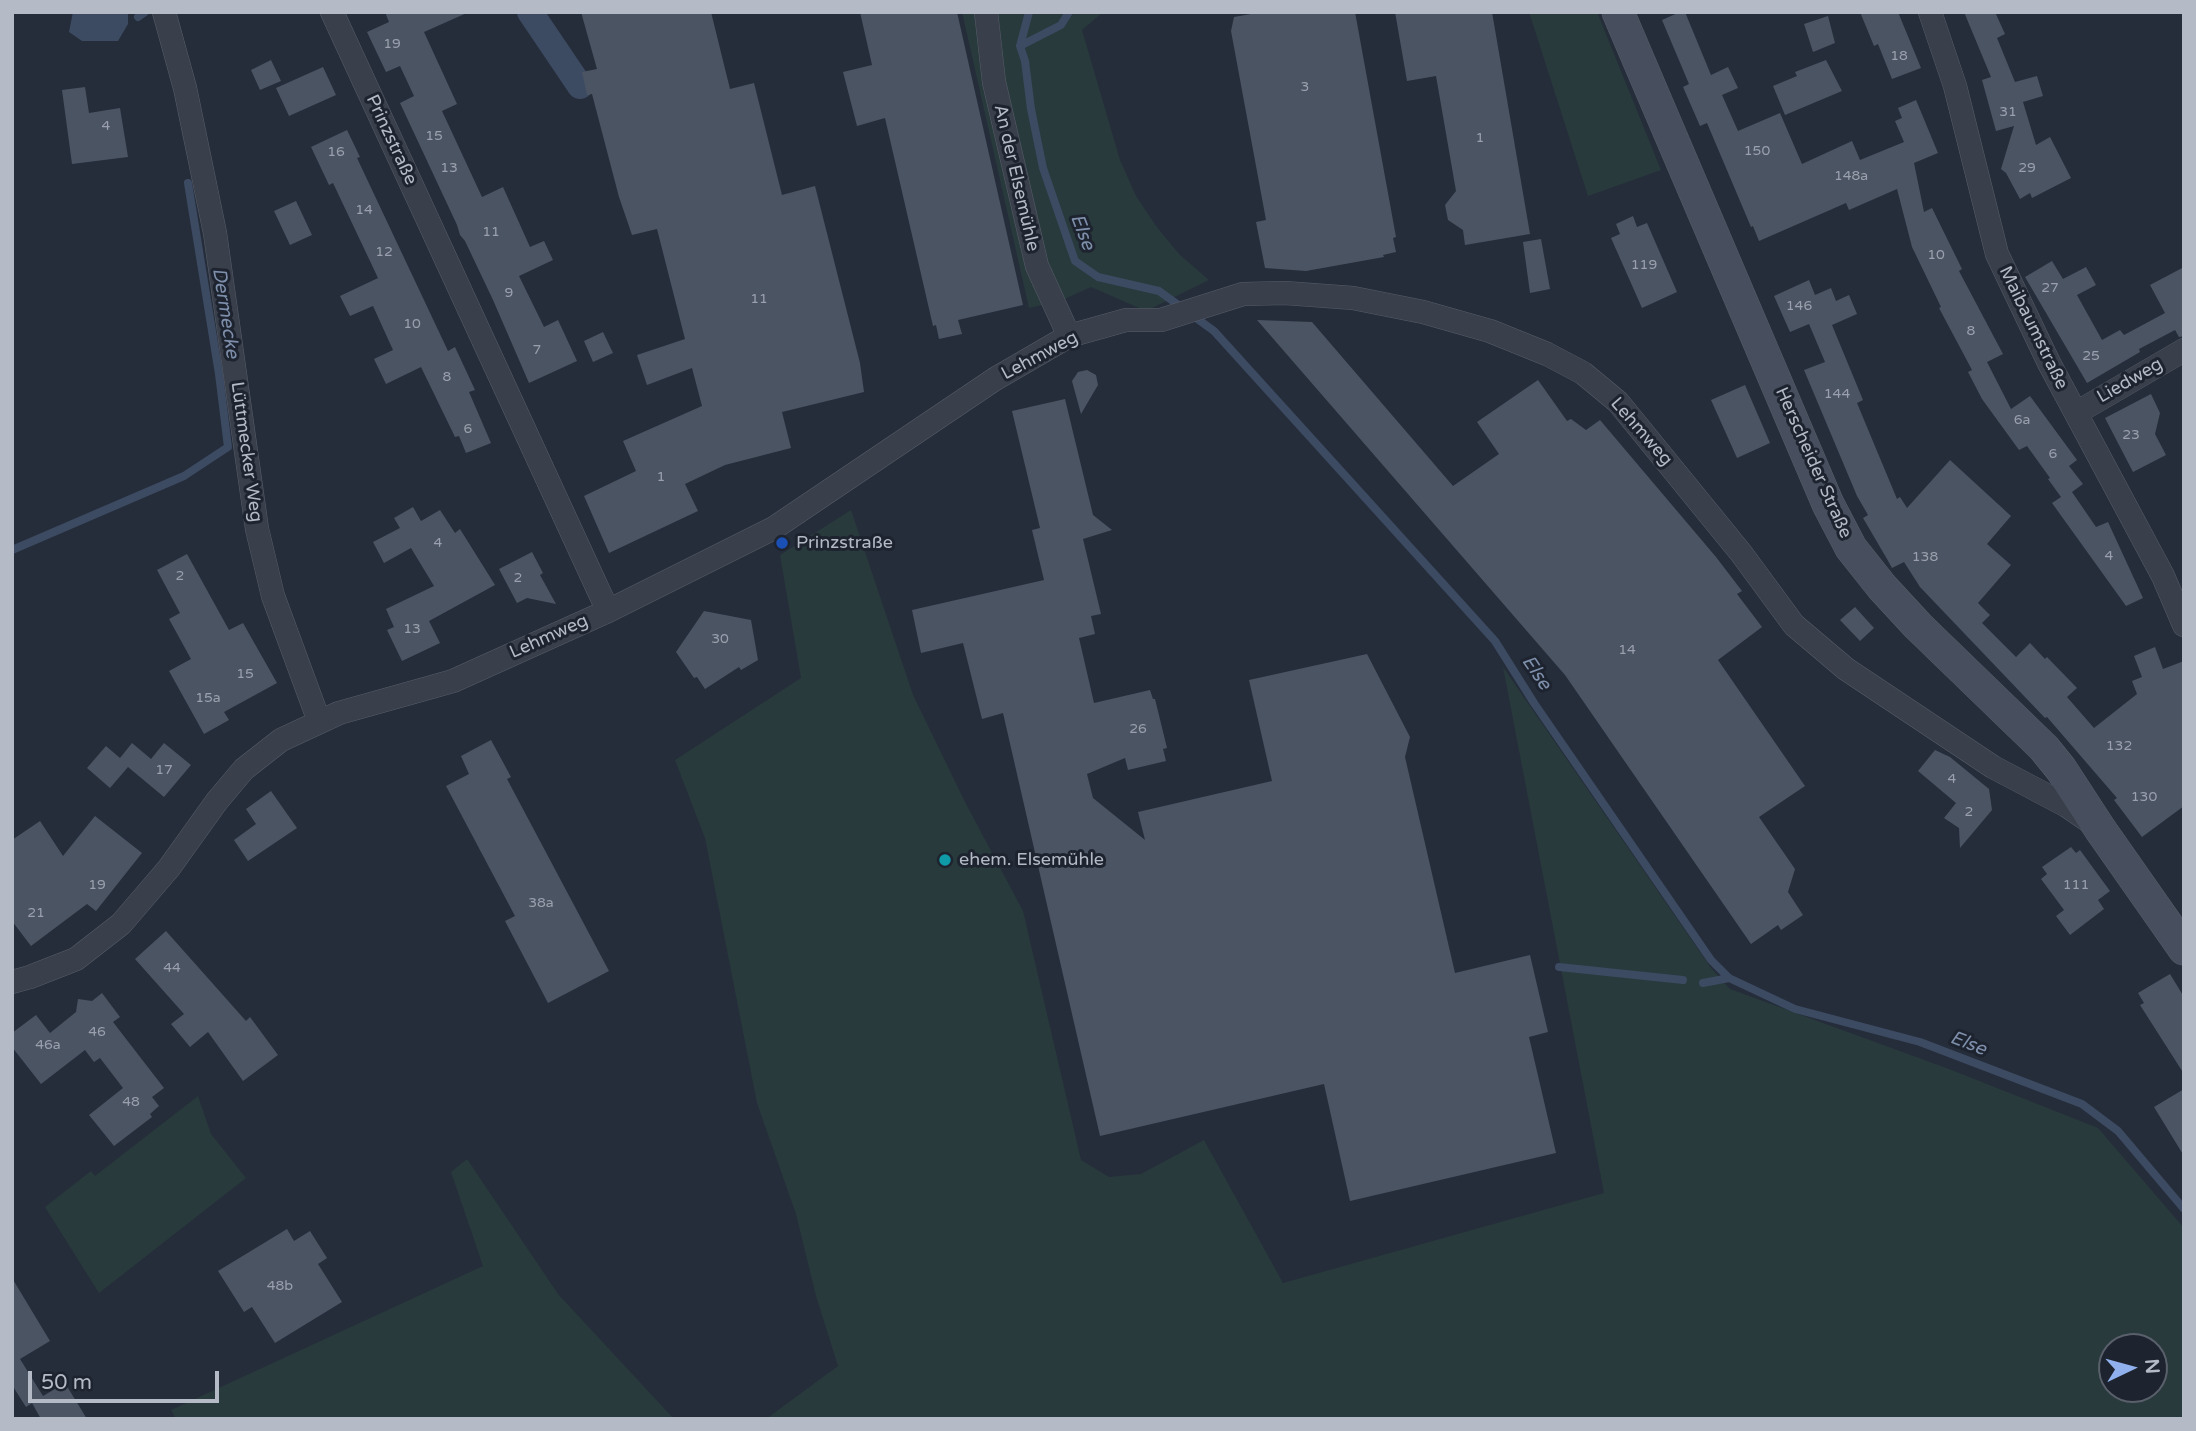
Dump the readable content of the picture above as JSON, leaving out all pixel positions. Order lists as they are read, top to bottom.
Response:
{
  "streets": {
    "main road": ["Herscheider Straße"],
    "street": [
      "Prinzstraße",
      "An der Elsemühle",
      "Maibaumstraße",
      "Lehmweg",
      "Liedweg",
      "Lüttmecker Weg"
    ]
  },
  "crossings": [
    ["Prinzstraße", "Lehmweg"],
    ["An der Elsemühle", "Lehmweg"],
    ["Maibaumstraße", "Liedweg"],
    ["Lehmweg", "Lüttmecker Weg"],
    ["Lehmweg", "Herscheider Straße"]
  ],
  "water": ["Else", "Dermecke"],
  "places": ["Prinzstraße", "ehem. Elsemühle"],
  "house_numbers": [
    "19",
    "18",
    "3",
    "31",
    "4",
    "15",
    "1",
    "150",
    "16",
    "13",
    "29",
    "148a",
    "14",
    "11",
    "12",
    "10",
    "119",
    "27",
    "9",
    "11",
    "146",
    "10",
    "8",
    "7",
    "25",
    "8",
    "144",
    "6a",
    "6",
    "23",
    "6",
    "1",
    "4",
    "4",
    "138",
    "2",
    "2",
    "13",
    "30",
    "14",
    "15",
    "15a",
    "26",
    "132",
    "17",
    "4",
    "130",
    "2",
    "19",
    "111",
    "38a",
    "21",
    "44",
    "46",
    "46a",
    "48",
    "48b"
  ],
  "scale_bar": "50 m",
  "north": "right"
}
